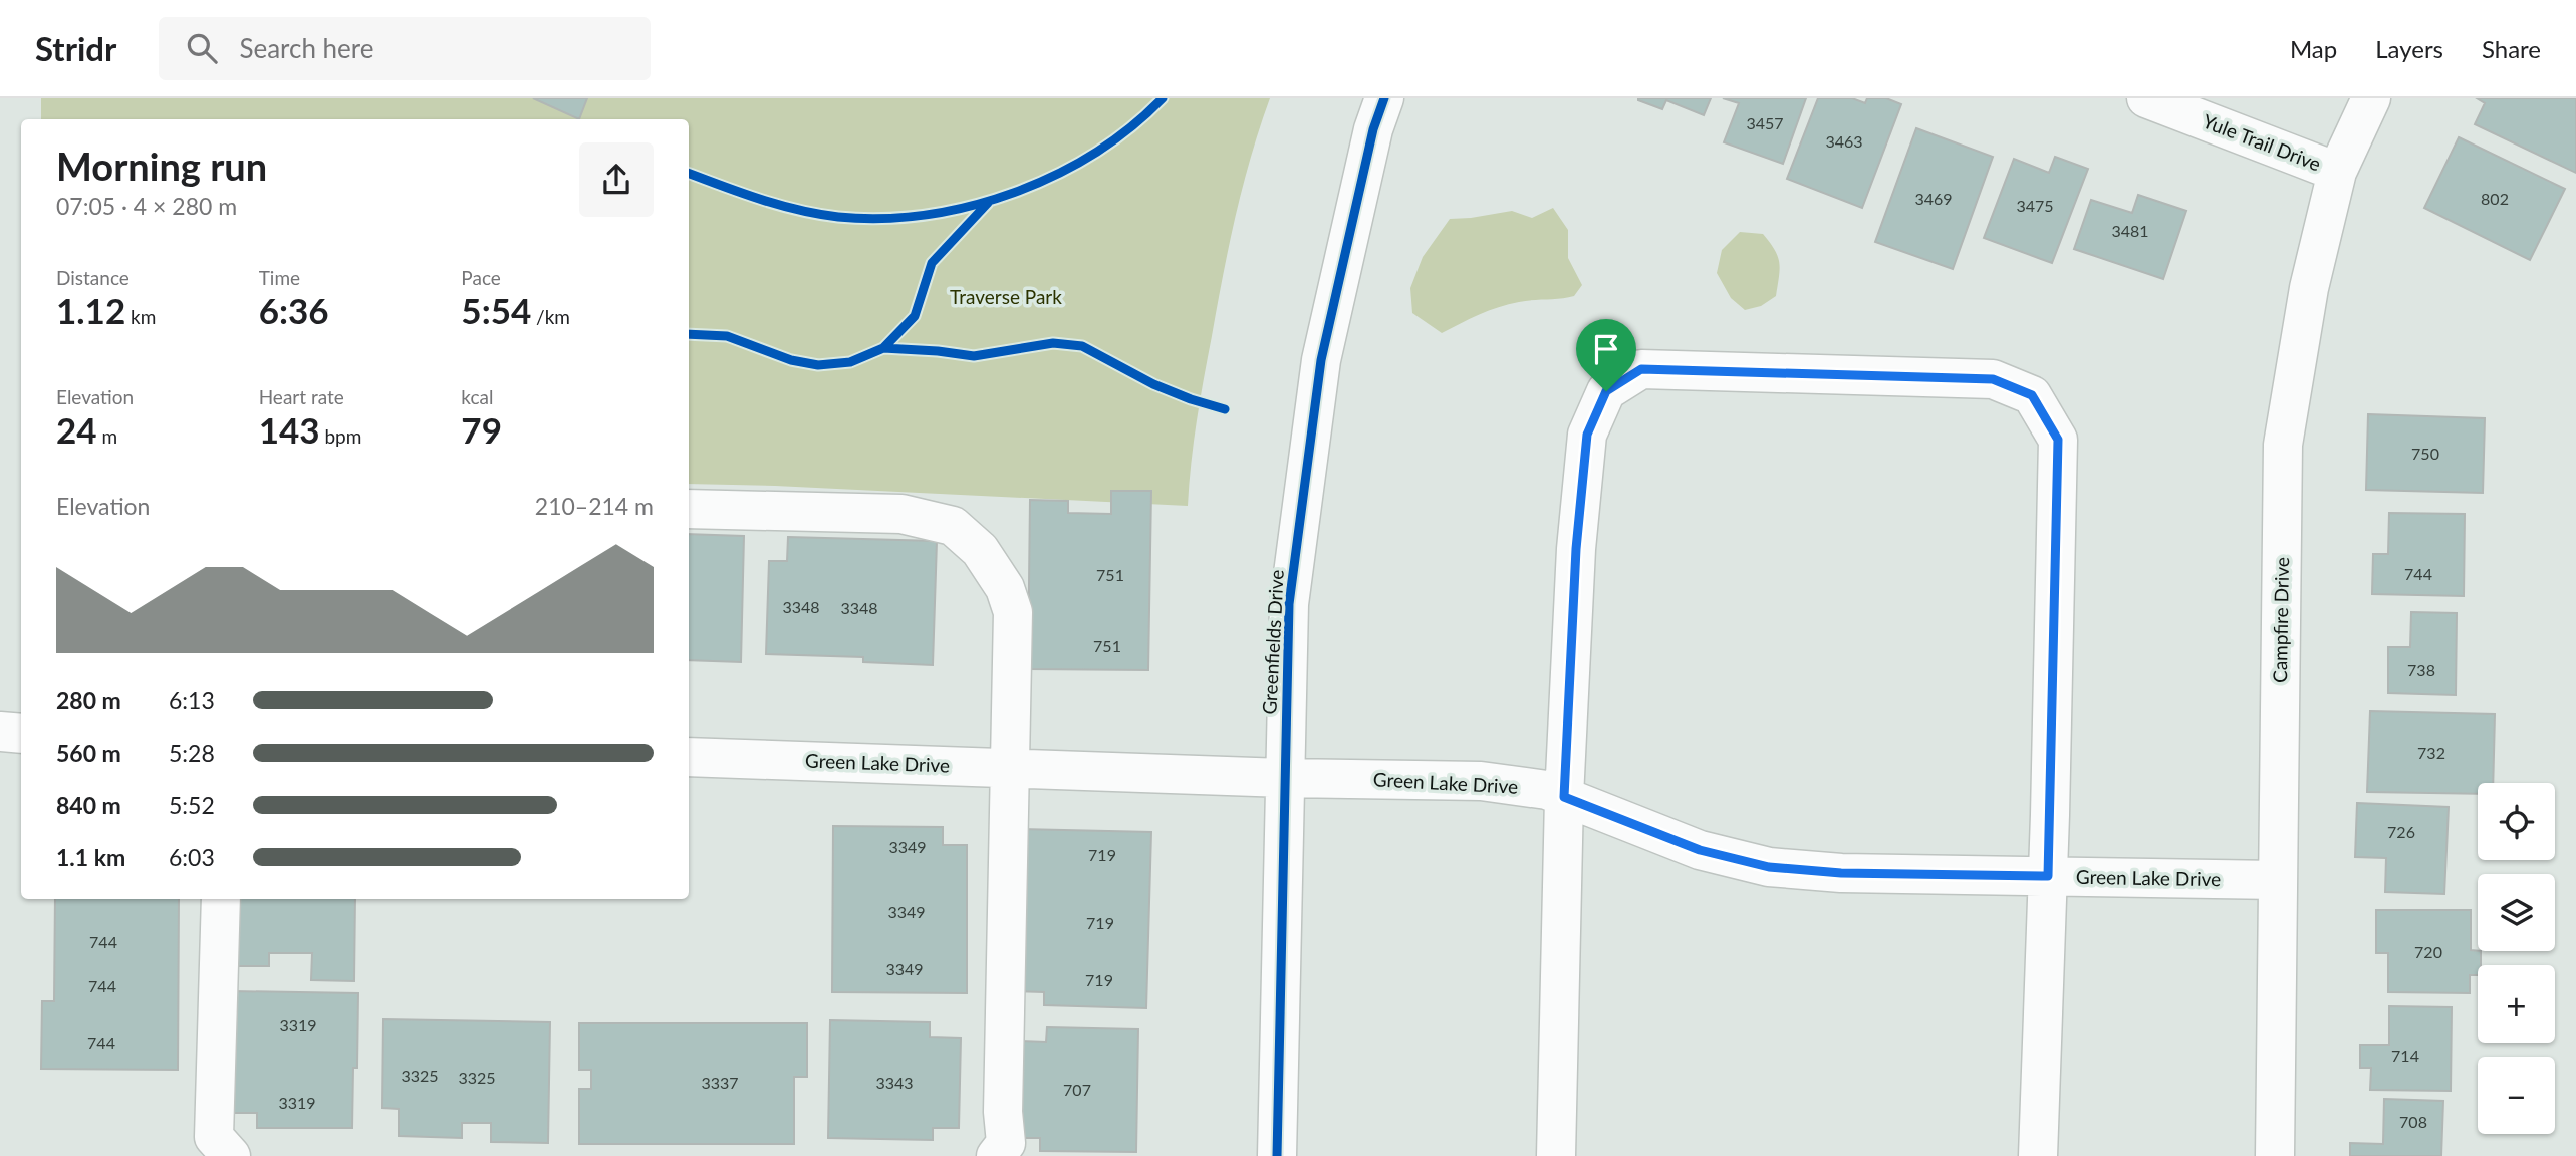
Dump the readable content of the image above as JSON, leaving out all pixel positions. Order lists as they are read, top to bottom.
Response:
{
  "streets": {
    "street": [
      "Yule Trail Drive",
      "Campfire Drive",
      "Greenfields Drive",
      "Green Lake Drive"
    ]
  },
  "crossings": [
    ["Yule Trail Drive", "Campfire Drive"],
    ["Campfire Drive", "Green Lake Drive"],
    ["Greenfields Drive", "Green Lake Drive"]
  ],
  "parks": ["Traverse Park"],
  "house_numbers": [
    "3457",
    "3463",
    "3469",
    "802",
    "3475",
    "3481",
    "750",
    "744",
    "751",
    "3348",
    "3348",
    "751",
    "738",
    "732",
    "726",
    "3349",
    "719",
    "3349",
    "719",
    "744",
    "720",
    "3349",
    "719",
    "744",
    "3319",
    "744",
    "714",
    "3325",
    "3325",
    "3337",
    "3343",
    "707",
    "3319",
    "708"
  ],
  "page": {
    "header": "Stridr",
    "search": "Search here",
    "nav": ["Map", "Layers", "Share"],
    "heading": ["Morning run", "07:05 · 4 × 280 m"],
    "stats": [
      ["Distance", "1.12 km"],
      ["Time", "6:36"],
      ["Pace", "5:54 /km"],
      ["Elevation", "24 m"],
      ["Heart rate", "143 bpm"],
      ["kcal", "79"]
    ],
    "chart": ["Elevation", "210–214 m"],
    "list": [
      {
        "name": "280 m",
        "note": "6:13"
      },
      {
        "name": "560 m",
        "note": "5:28"
      },
      {
        "name": "840 m",
        "note": "5:52"
      },
      {
        "name": "1.1 km",
        "note": "6:03"
      }
    ],
    "map_buttons": ["+", "−"]
  }
}
